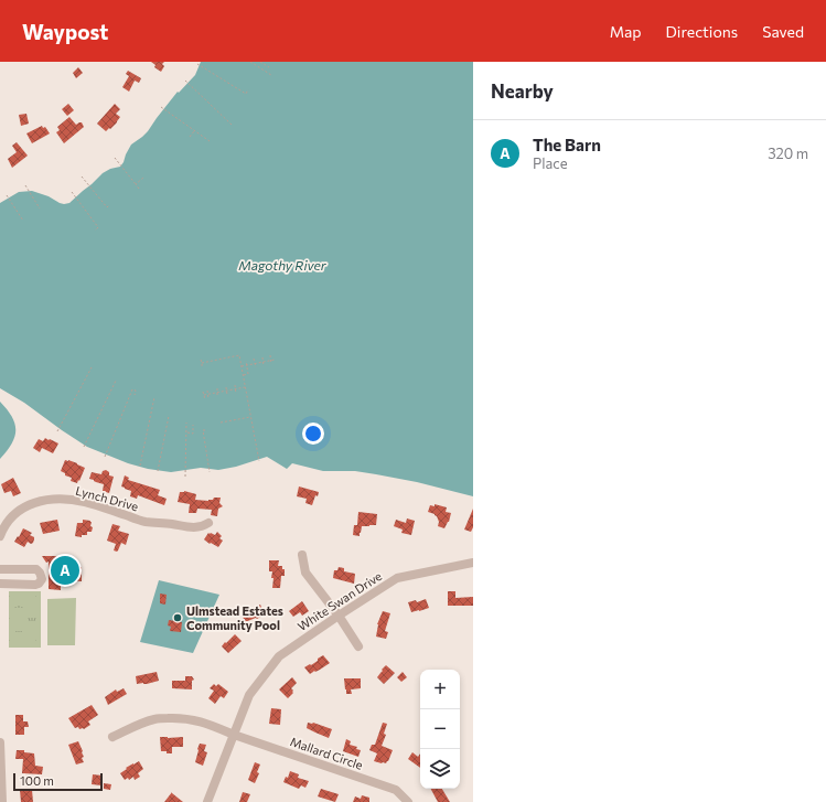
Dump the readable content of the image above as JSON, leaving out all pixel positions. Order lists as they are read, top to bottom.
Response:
{
  "streets": {
    "street": ["Lynch Drive", "White Swan Drive", "Mallard Circle"]
  },
  "crossings": [
    ["White Swan Drive", "Mallard Circle"]
  ],
  "water": ["Magothy River"],
  "places": ["Ulmstead Estates Community Pool"],
  "scale_bar": "100 m",
  "page": {
    "header": "Waypost",
    "nav": ["Map", "Directions", "Saved"],
    "heading": "Nearby",
    "list": [
      {
        "mark": "A",
        "name": "The Barn",
        "note": "Place",
        "value": "320 m"
      }
    ],
    "pins": "A",
    "map_buttons": ["+", "−"],
    "scale": "100 m"
  }
}
